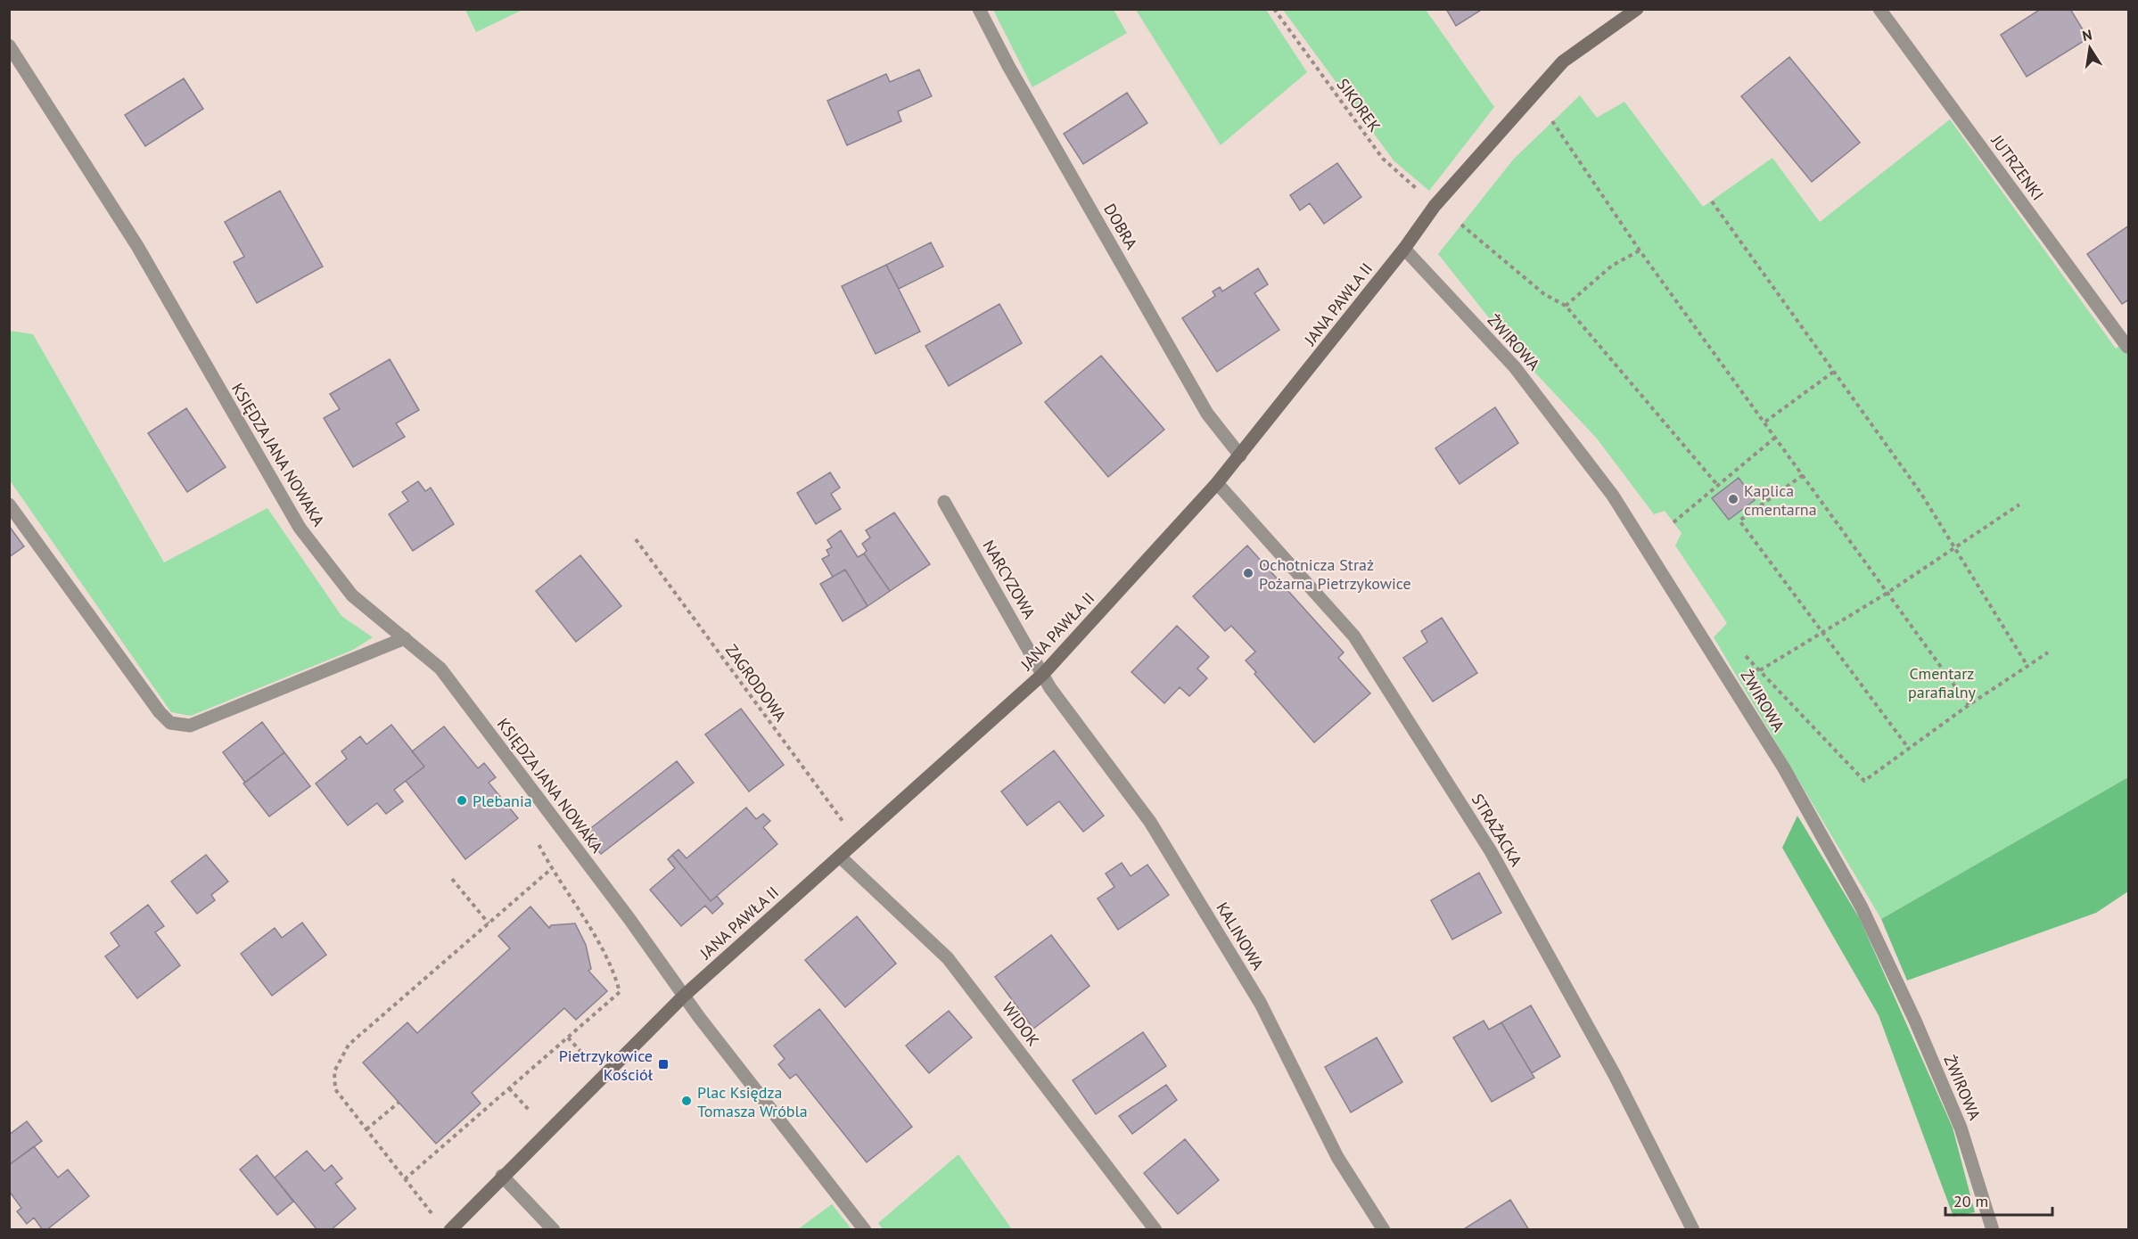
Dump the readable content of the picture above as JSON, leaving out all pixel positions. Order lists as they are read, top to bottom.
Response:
{
  "streets": {
    "street": [
      "JUTRZENKI",
      "DOBRA",
      "JANA PAWŁA II",
      "ŻWIROWA",
      "KSIĘDZA JANA NOWAKA",
      "NARCYZOWA",
      "STRAŻACKA",
      "KALINOWA",
      "WIDOK"
    ],
    "path": ["SIKOREK", "ZAGRODOWA"]
  },
  "crossings": [
    ["SIKOREK", "JANA PAWŁA II"],
    ["DOBRA", "JANA PAWŁA II"],
    ["JANA PAWŁA II", "ŻWIROWA"],
    ["JANA PAWŁA II", "KSIĘDZA JANA NOWAKA"],
    ["JANA PAWŁA II", "NARCYZOWA"],
    ["JANA PAWŁA II", "ZAGRODOWA"],
    ["JANA PAWŁA II", "STRAŻACKA"],
    ["JANA PAWŁA II", "KALINOWA"],
    ["JANA PAWŁA II", "WIDOK"],
    ["NARCYZOWA", "KALINOWA"]
  ],
  "parks": ["Cmentarz parafialny"],
  "places": {
    "other": [
      "Kaplica cmentarna",
      "Ochotnicza Straż Pożarna Pietrzykowice",
      "Plebania",
      "Plac Księdza Tomasza Wróbla"
    ],
    "transit": ["Pietrzykowice Kościół"]
  },
  "scale_bar": "20 m",
  "north": "top"
}
